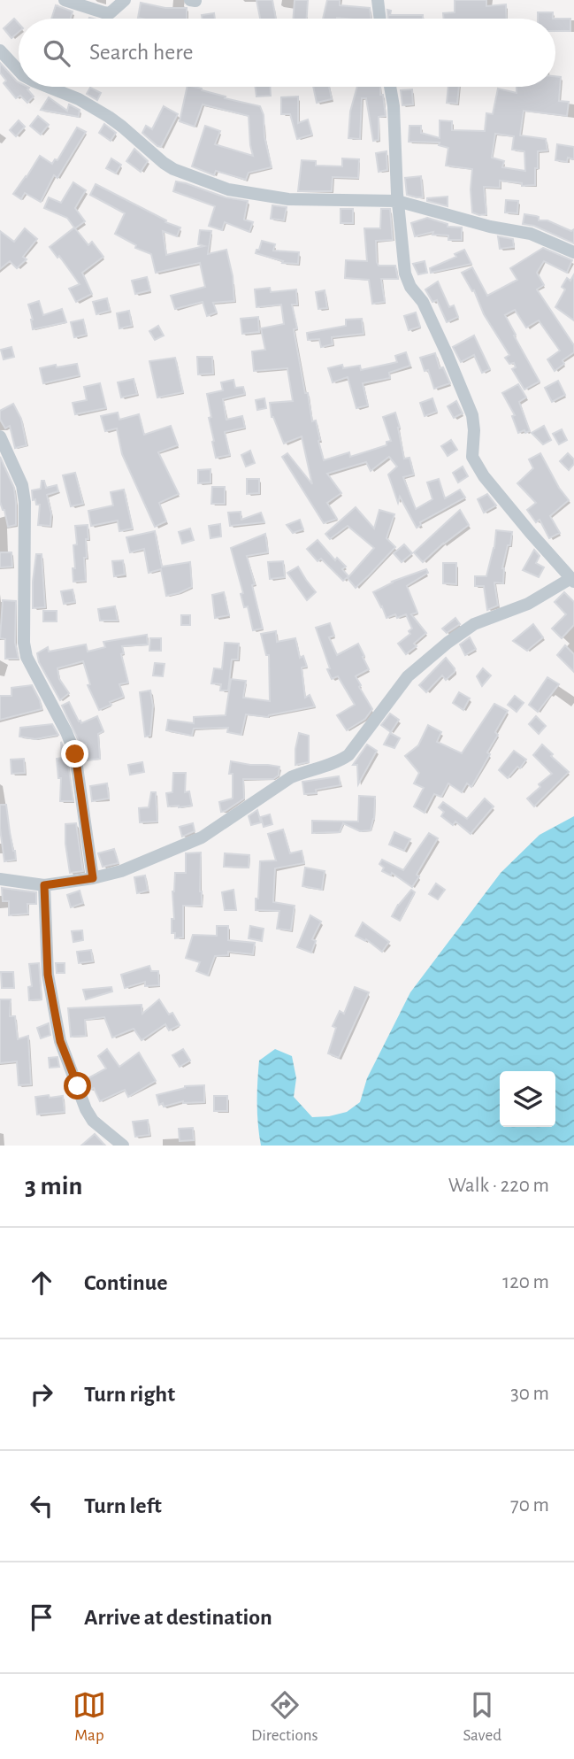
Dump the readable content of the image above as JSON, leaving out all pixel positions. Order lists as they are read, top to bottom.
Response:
{
  "page": {
    "search": "Search here",
    "heading": ["3 min", "Walk · 220 m"],
    "list": [
      ["Continue", "120 m"],
      ["Turn right", "30 m"],
      ["Turn left", "70 m"],
      "Arrive at destination"
    ],
    "nav": ["Map", "Directions", "Saved"]
  }
}
